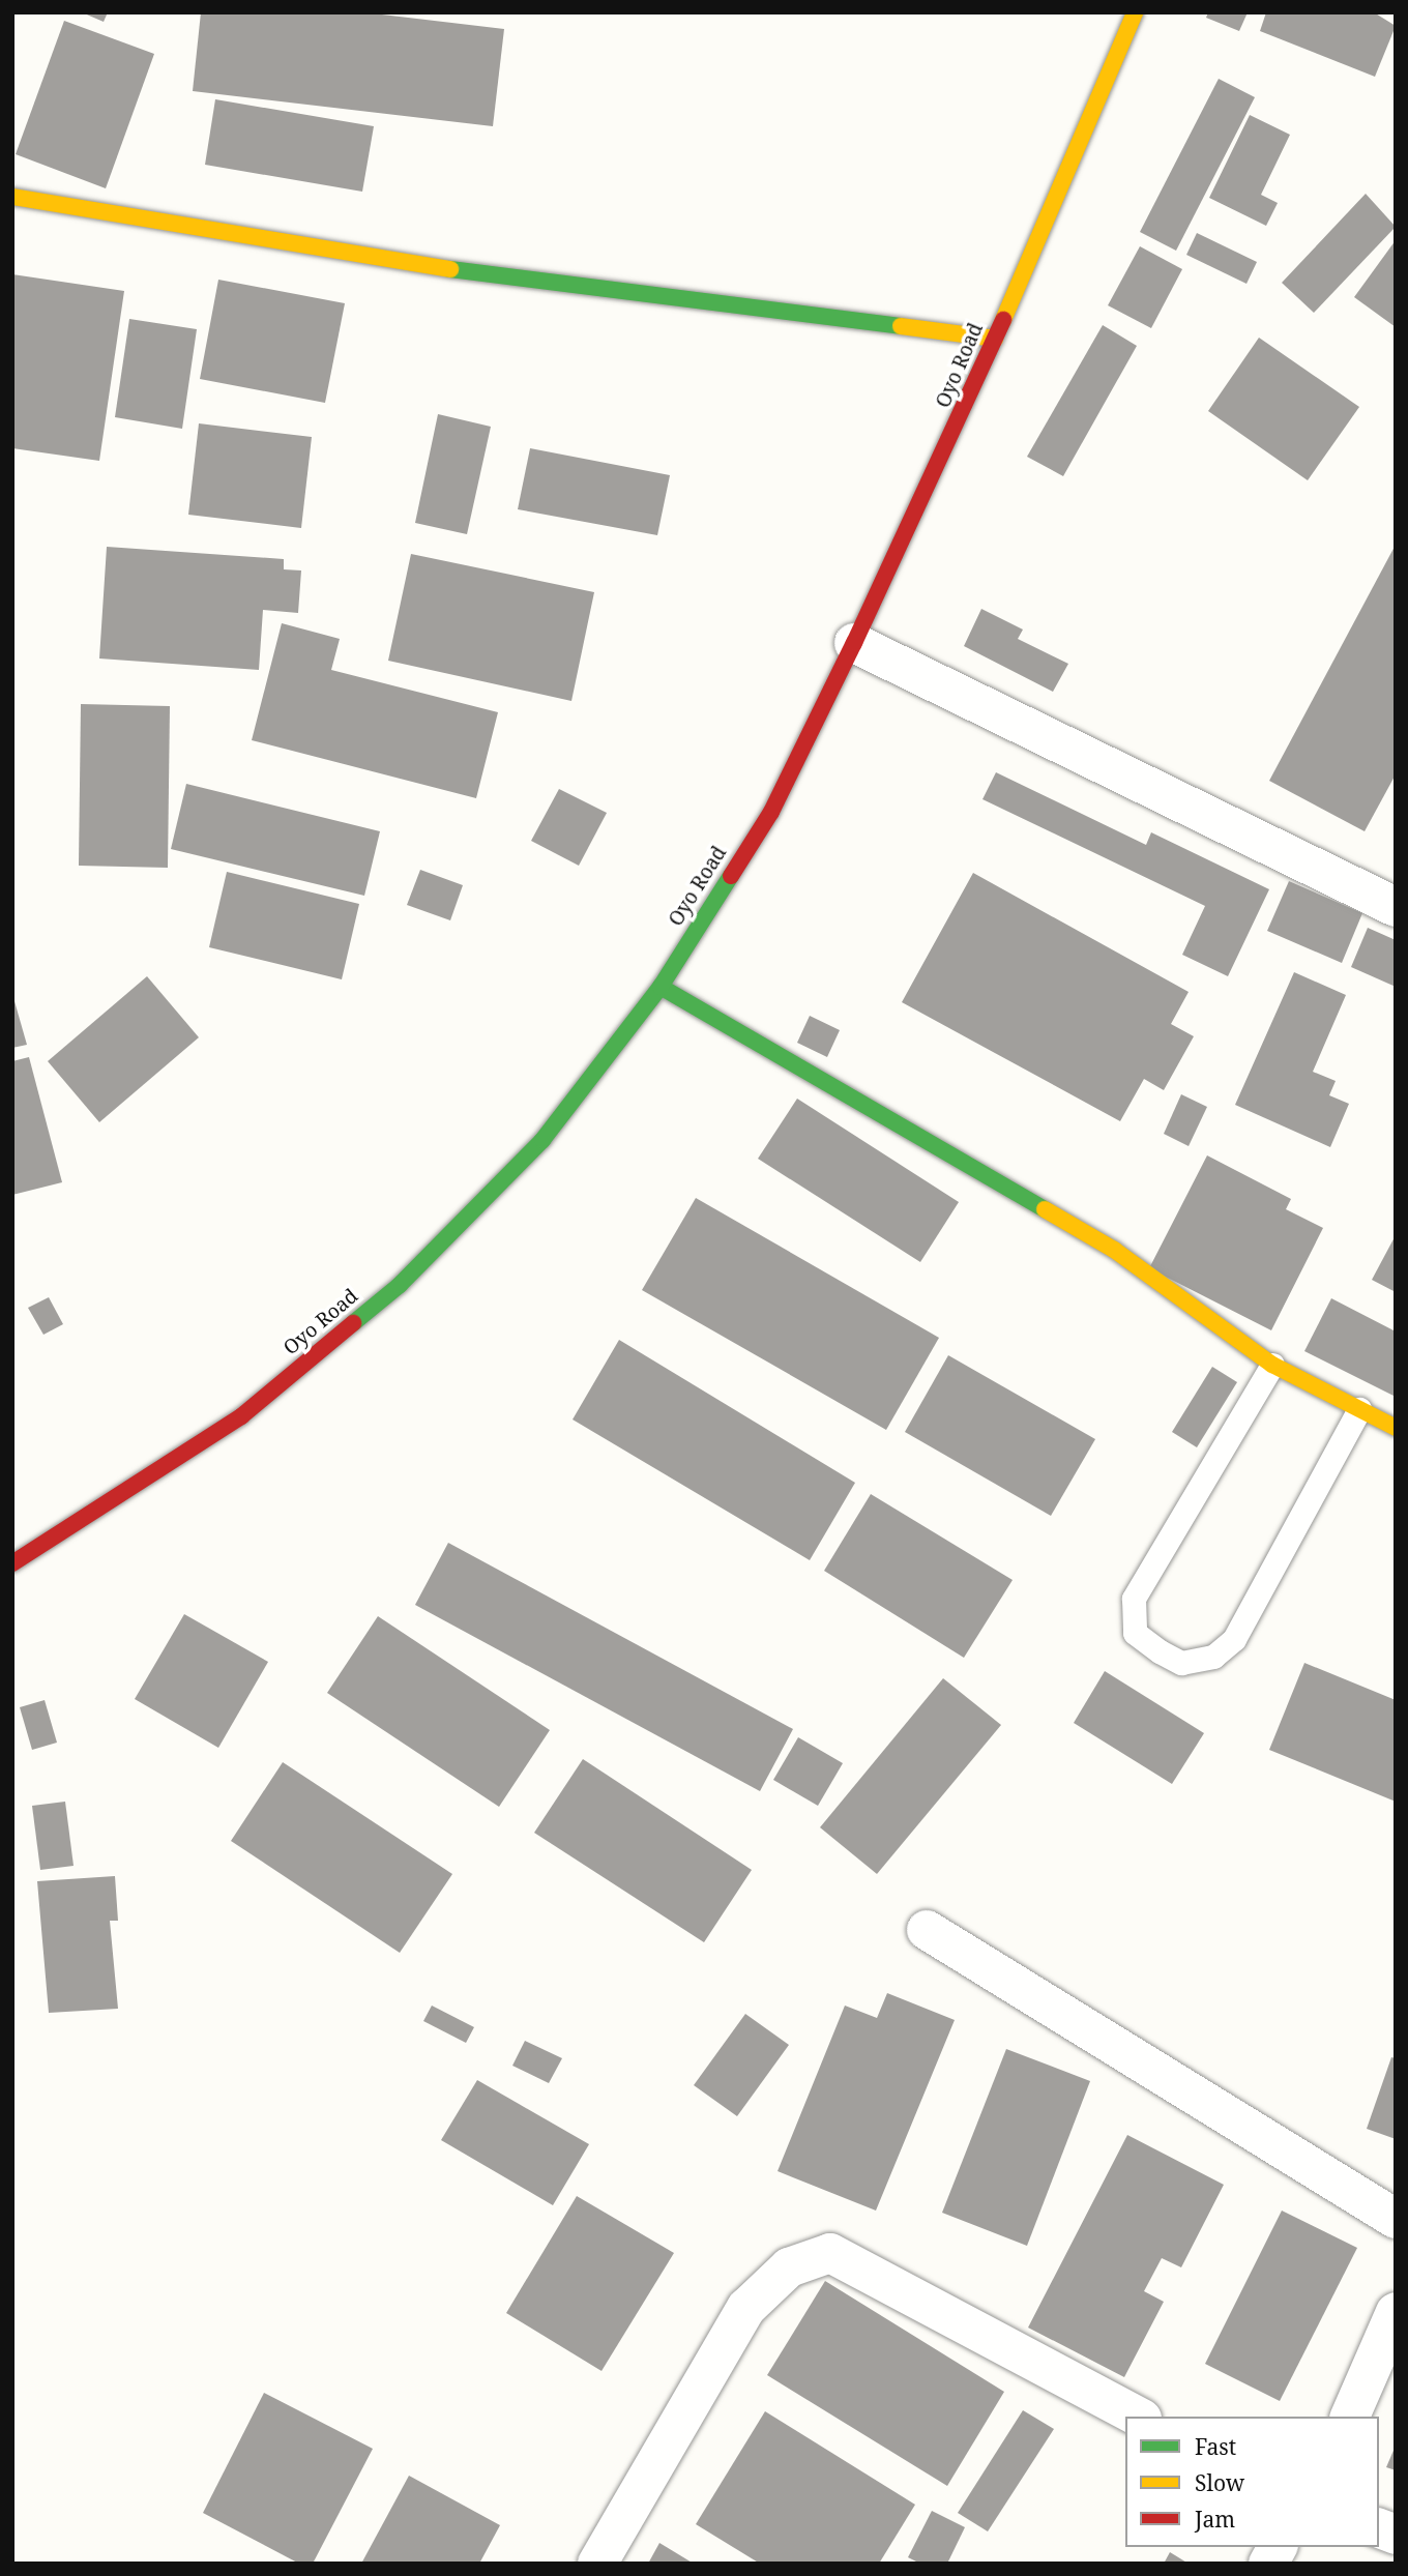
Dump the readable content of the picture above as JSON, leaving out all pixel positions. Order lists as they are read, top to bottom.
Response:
{
  "streets": {
    "main road": ["Oyo Road"]
  },
  "legend": ["Fast", "Slow", "Jam"]
}
